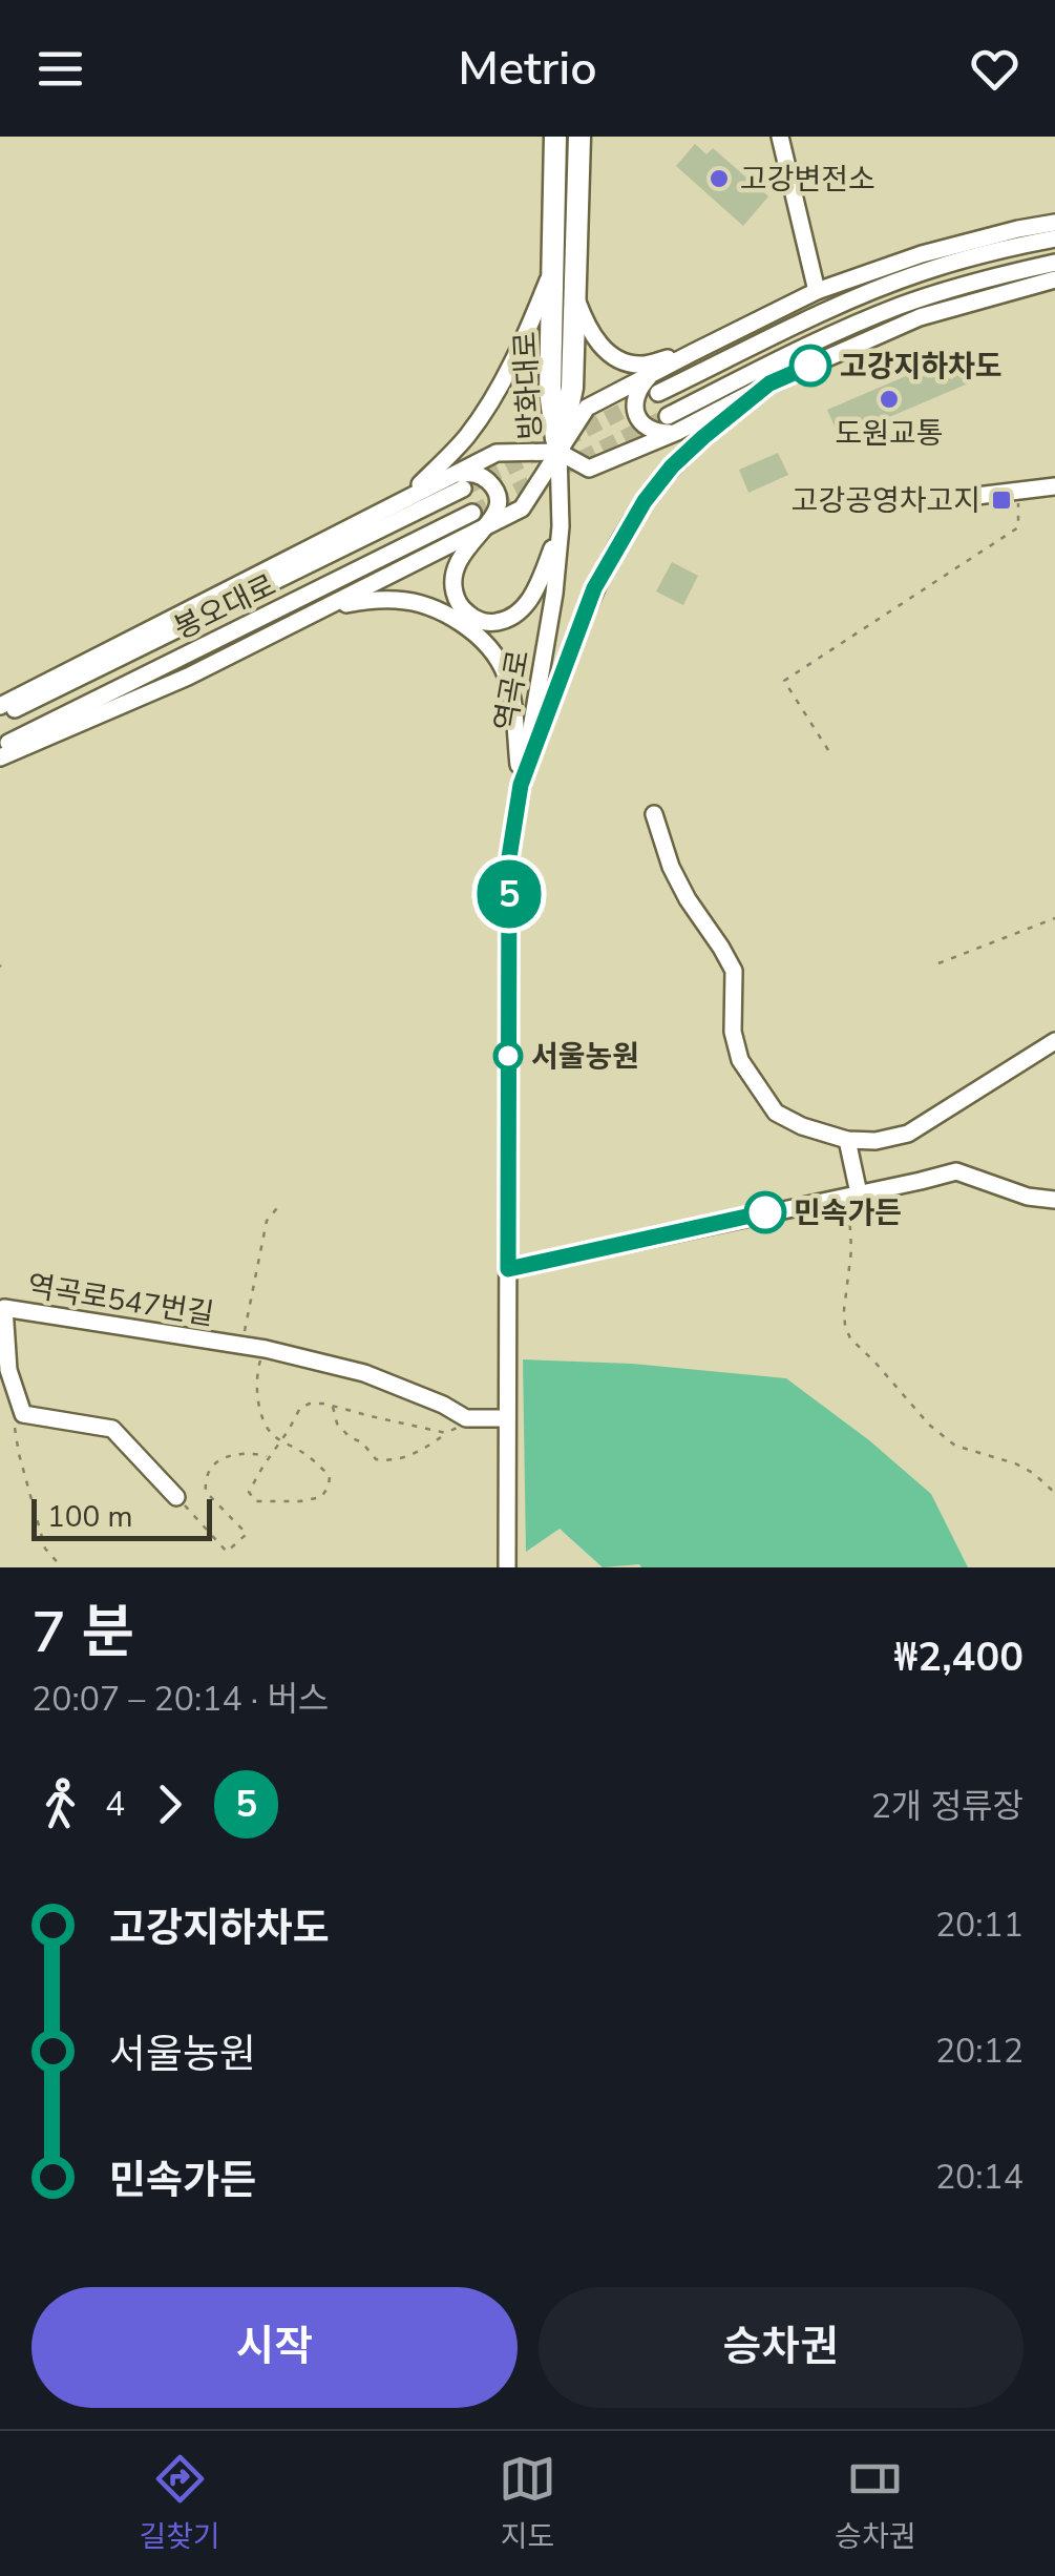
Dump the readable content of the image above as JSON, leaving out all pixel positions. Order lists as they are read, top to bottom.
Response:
{
  "streets": {
    "main road": ["방화대로"],
    "street": ["봉오대로", "역곡로", "역곡로547번길"]
  },
  "crossings": [
    ["방화대로", "역곡로"],
    ["역곡로", "역곡로547번길"]
  ],
  "places": {
    "other": [
      "고강변전소",
      "고강지하차도",
      "도원교통",
      "서울농원",
      "민속가든"
    ],
    "transit": ["고강공영차고지"]
  },
  "lines": ["bus line 5"],
  "scale_bar": "100 m",
  "page": {
    "header": "Metrio",
    "on_map": "5",
    "scale": "100 m",
    "heading": ["7 분", "20:07 – 20:14 · 버스", "₩2,400"],
    "legs": ["4", "5", "2개 정류장"],
    "list": [
      {
        "name": "고강지하차도",
        "value": "20:11"
      },
      {
        "name": "서울농원",
        "value": "20:12"
      },
      {
        "name": "민속가든",
        "value": "20:14"
      }
    ],
    "buttons": ["시작", "승차권"],
    "tabs": ["길찾기", "지도", "승차권"]
  }
}
